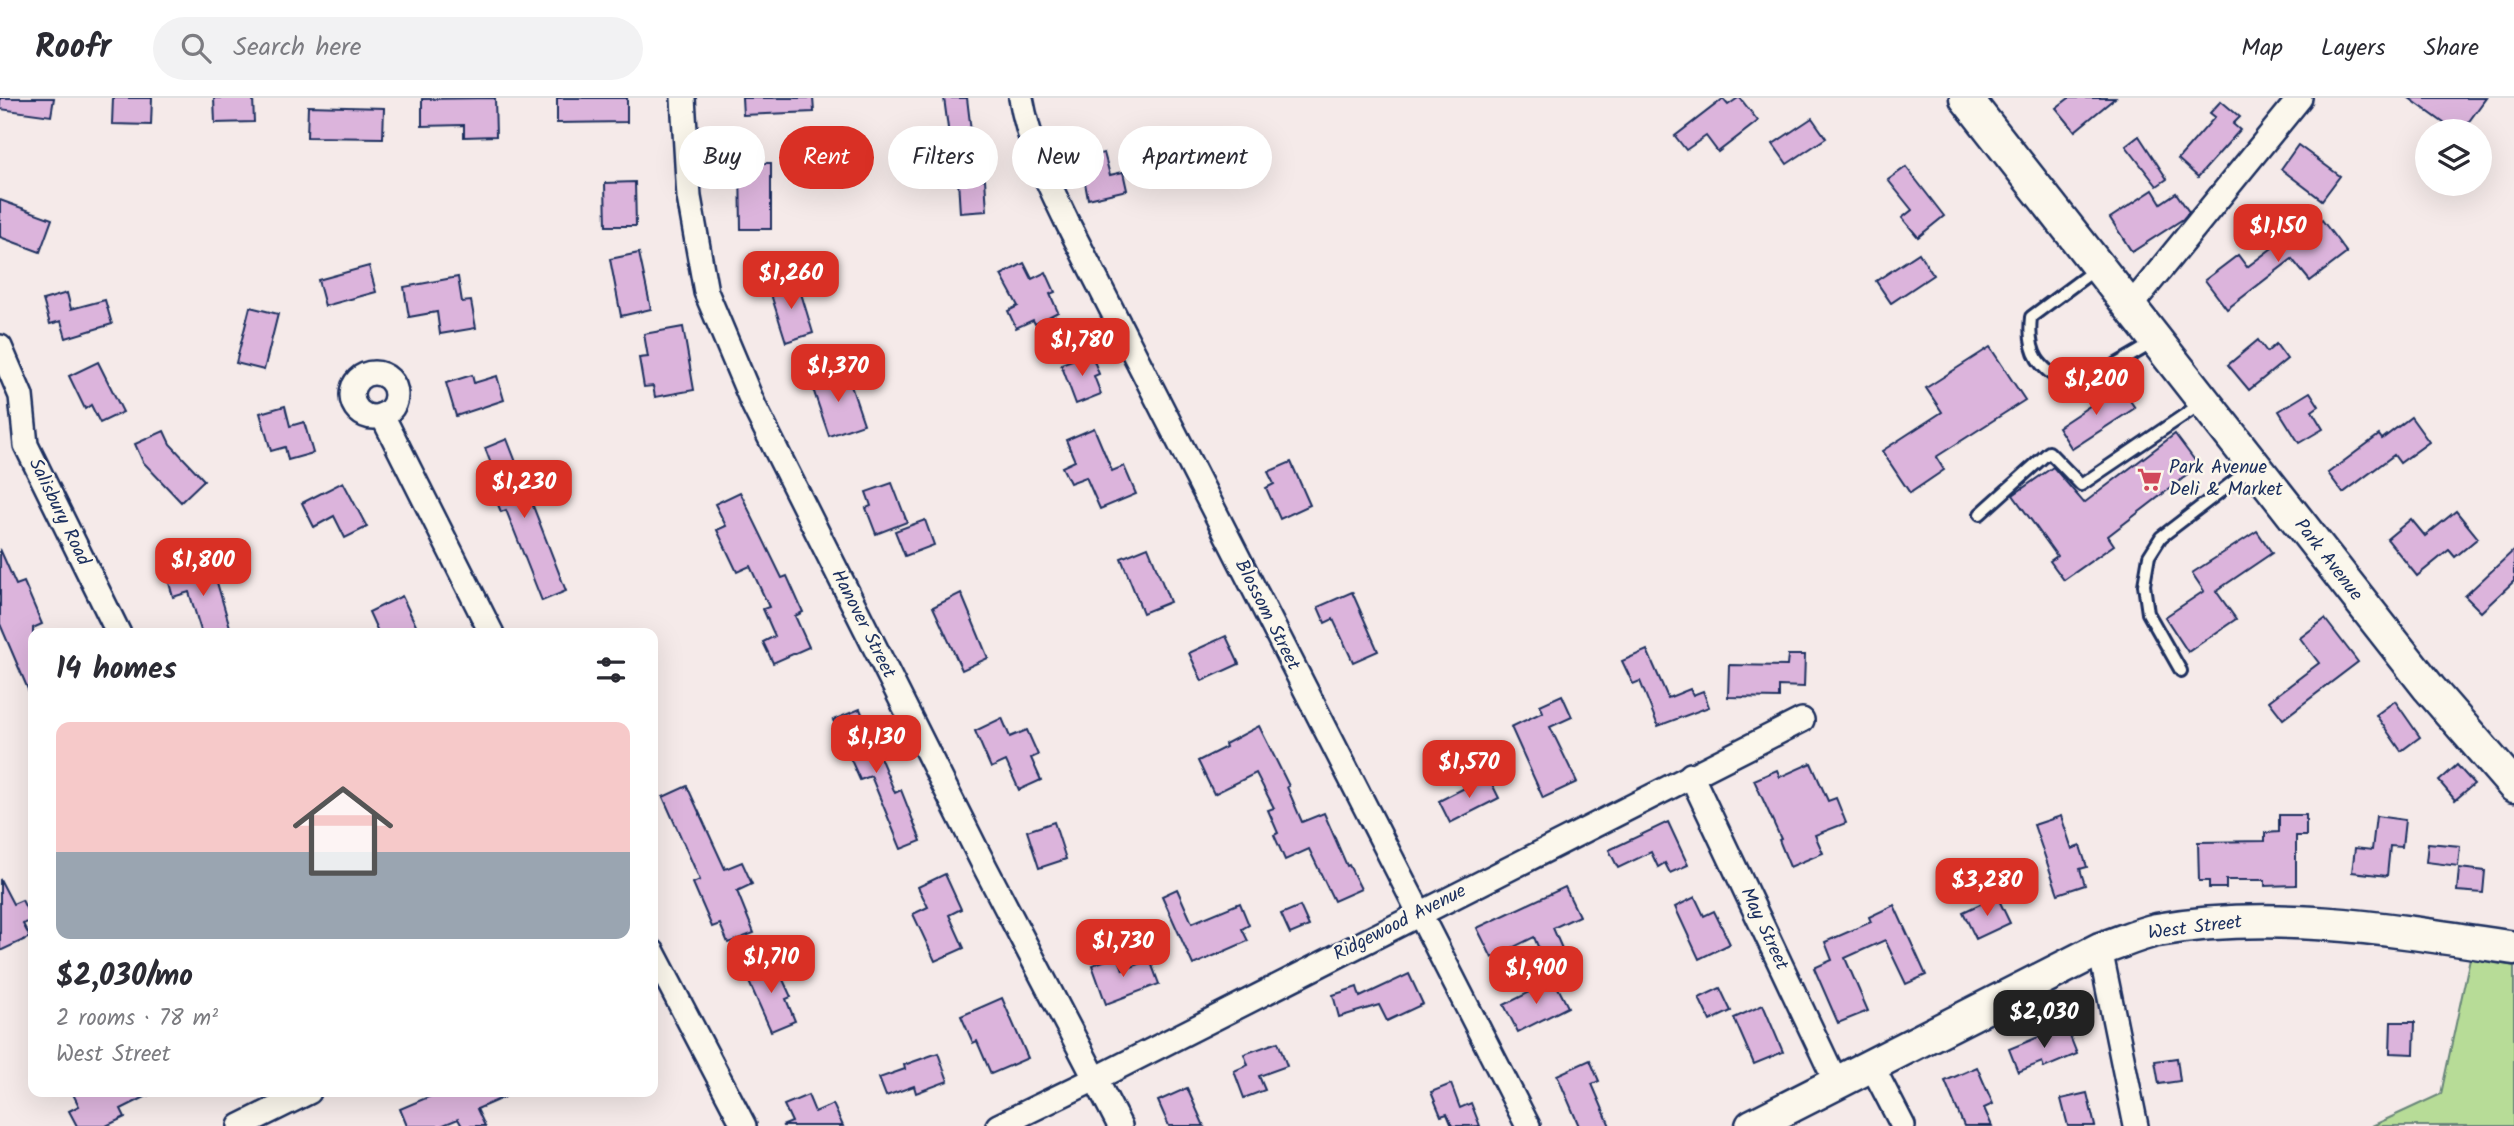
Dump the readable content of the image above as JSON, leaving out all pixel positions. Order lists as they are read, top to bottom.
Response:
{
  "streets": {
    "street": [
      "Salisbury Road",
      "Park Avenue",
      "Blossom Street",
      "Hanover Street",
      "Ridgewood Avenue",
      "West Street",
      "May Street"
    ]
  },
  "crossings": [
    ["Blossom Street", "Ridgewood Avenue"],
    ["Hanover Street", "Ridgewood Avenue"],
    ["Ridgewood Avenue", "May Street"],
    ["West Street", "May Street"]
  ],
  "places": {
    "supermarket": ["Park Avenue Deli & Market"]
  },
  "page": {
    "header": "Roofr",
    "search": "Search here",
    "nav": ["Map", "Layers", "Share"],
    "chip": [
      "Buy",
      "Rent",
      "Filters",
      "New",
      "Apartment"
    ],
    "price": [
      "$1,150",
      "$1,260",
      "$1,780",
      "$1,370",
      "$1,200",
      "$1,230",
      "$1,800",
      "$1,130",
      "$1,570",
      "$3,280",
      "$1,730",
      "$1,710",
      "$1,900",
      "$2,030"
    ],
    "heading": "14 homes",
    "list": [
      {
        "name": "$2,030/mo",
        "note": "2 rooms · 78 m² · West Street"
      }
    ]
  }
}
